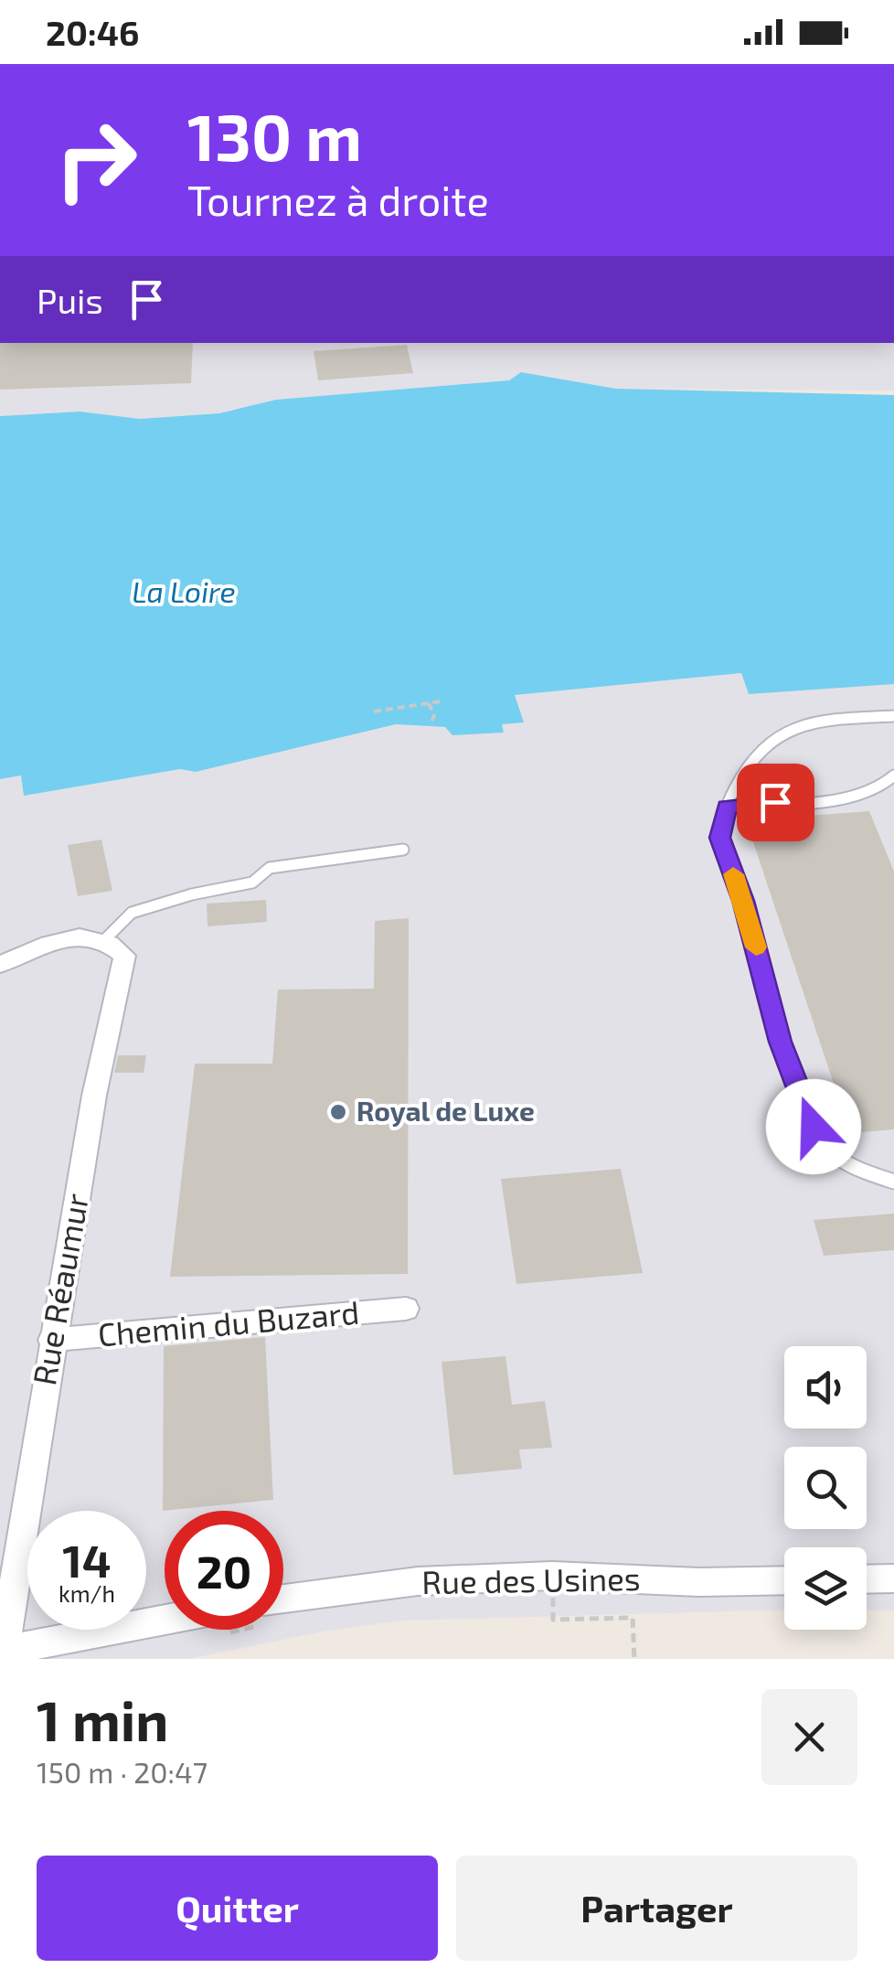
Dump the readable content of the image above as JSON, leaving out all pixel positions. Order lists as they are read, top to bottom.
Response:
{
  "streets": {
    "street": ["Rue Réaumur", "Chemin du Buzard", "Rue des Usines"]
  },
  "crossings": [
    ["Rue Réaumur", "Chemin du Buzard"]
  ],
  "water": ["La Loire"],
  "places": ["Royal de Luxe"],
  "page": {
    "status": "20:46",
    "turn": ["130 m", "Tournez à droite"],
    "then": "Puis",
    "speed": "14 km/h",
    "limit": "20",
    "heading": ["1 min", "150 m · 20:47"],
    "buttons": ["Quitter", "Partager"]
  }
}
